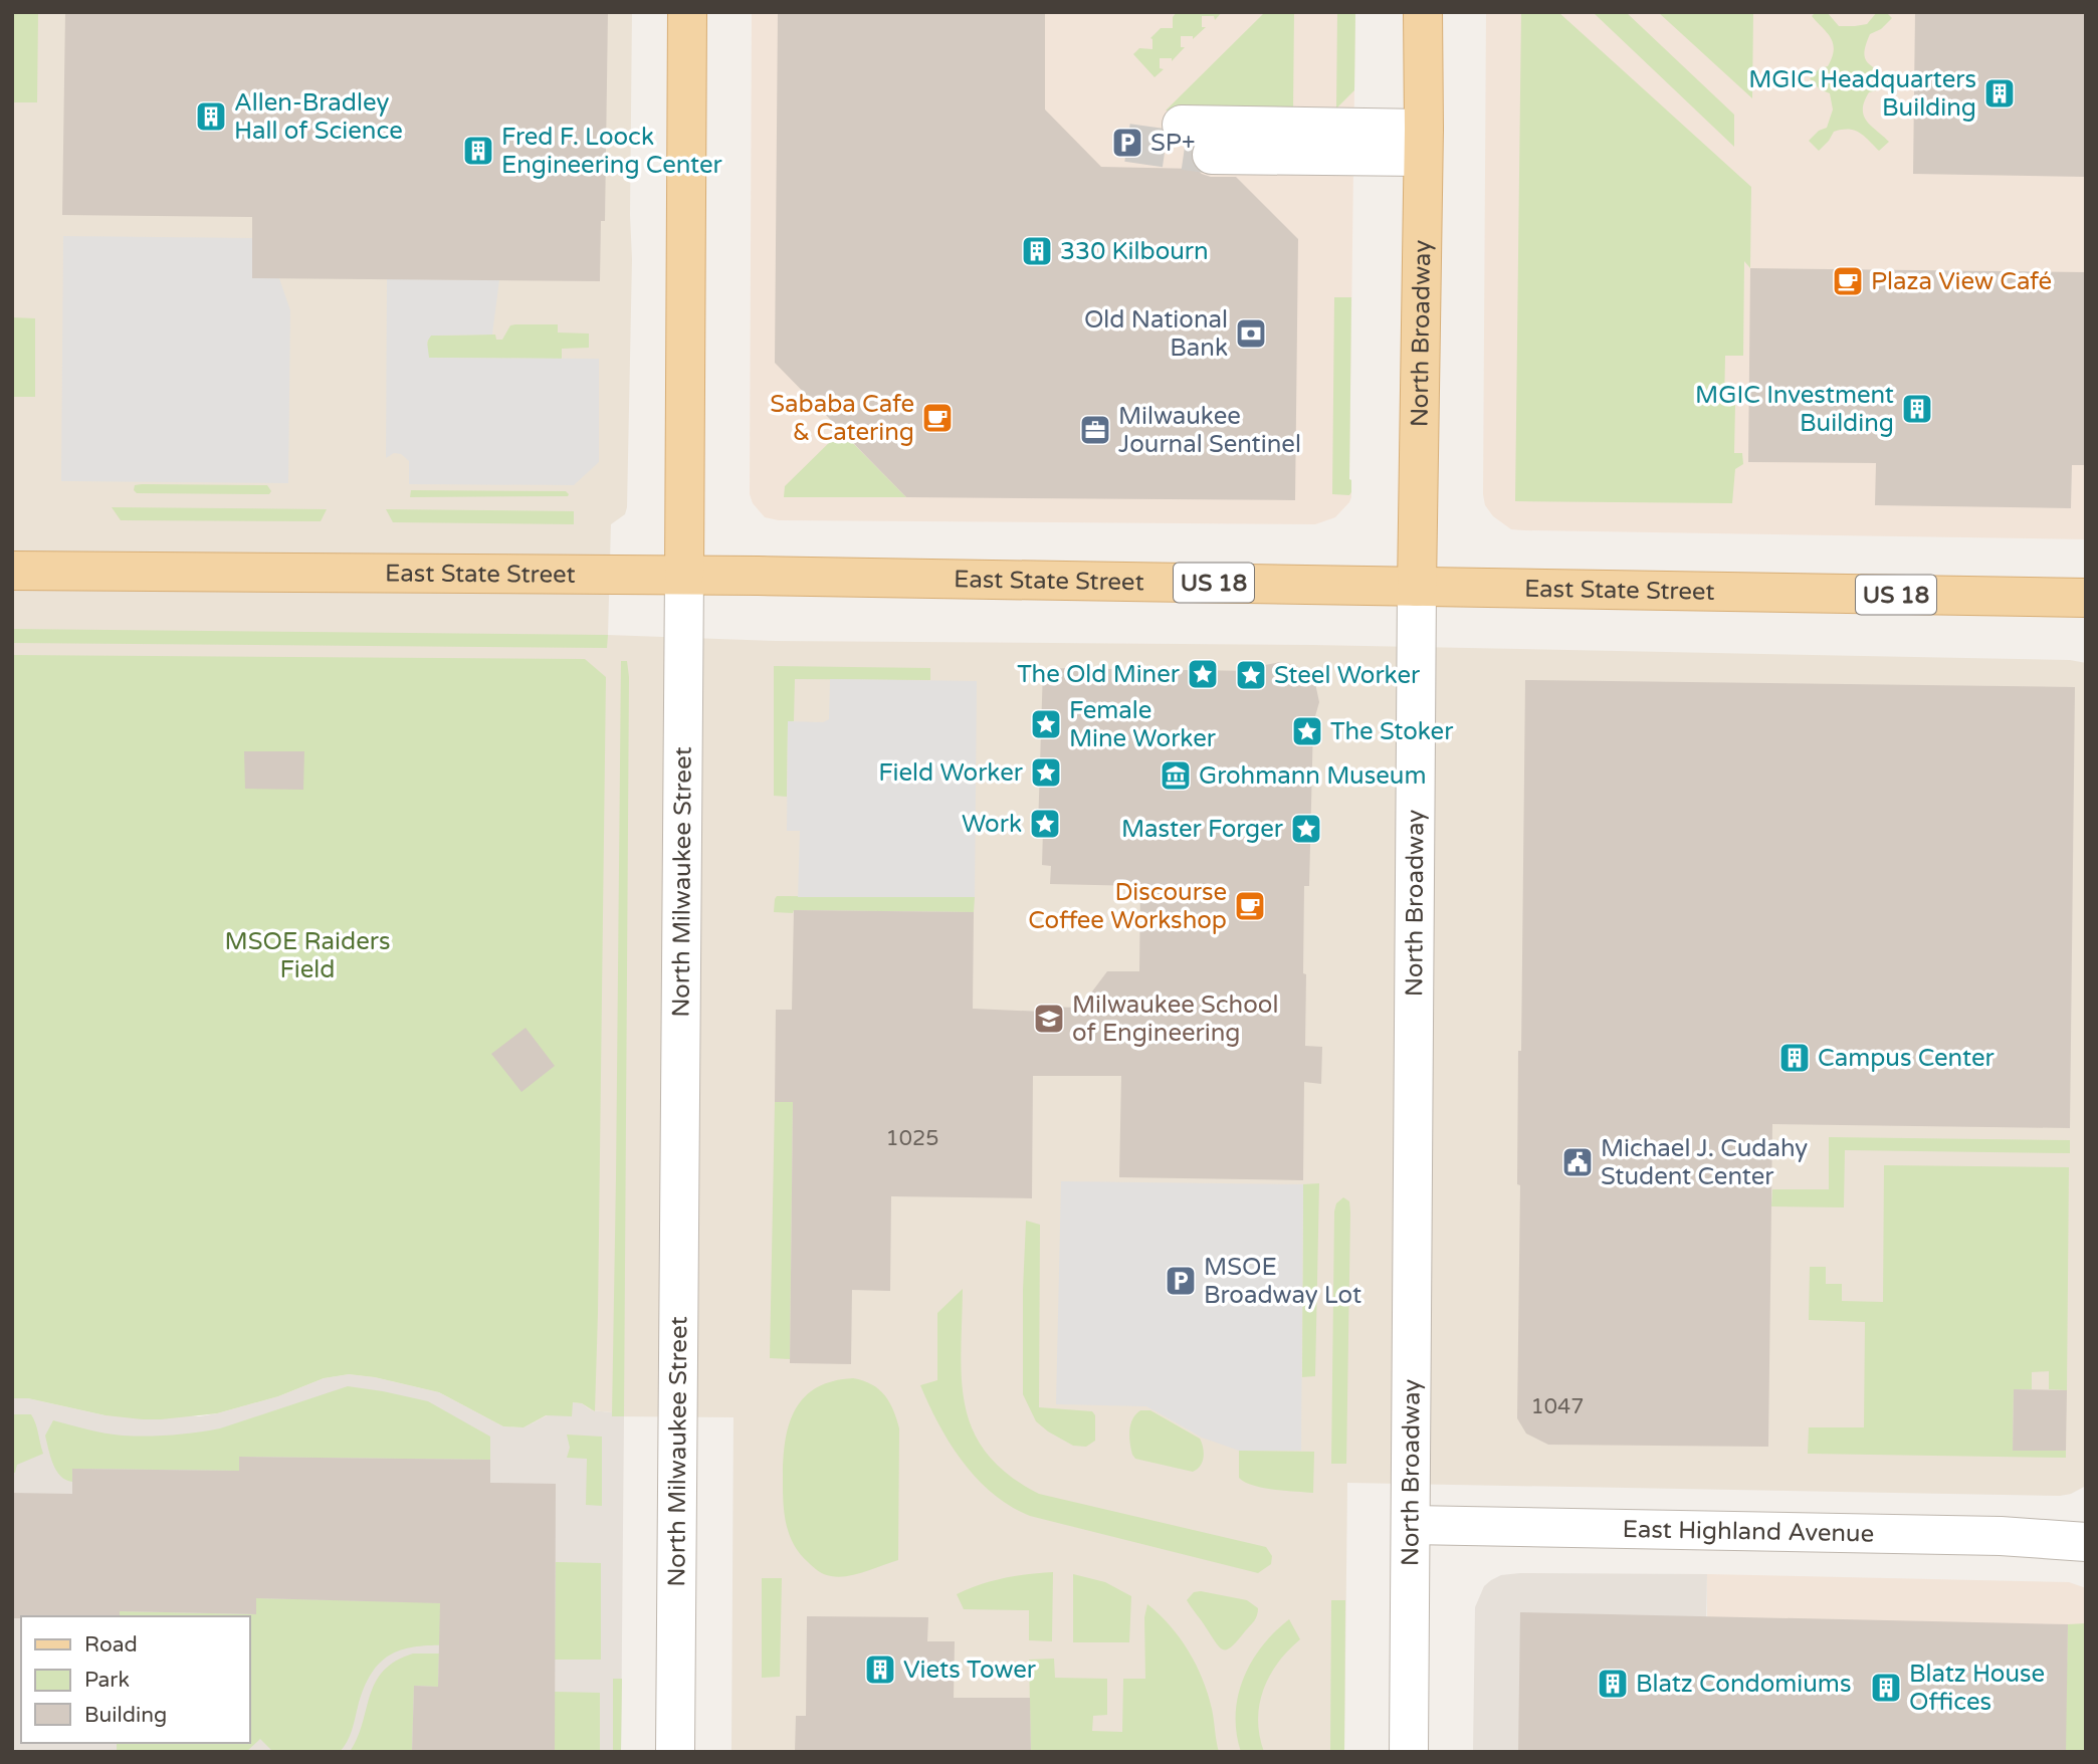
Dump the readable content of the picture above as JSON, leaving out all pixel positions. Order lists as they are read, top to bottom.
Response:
{
  "streets": {
    "main road": [
      "North Broadway",
      "East State Street",
      "US 18",
      "North Milwaukee Street"
    ],
    "street": ["East Highland Avenue"]
  },
  "crossings": [
    ["North Broadway", "East State Street"],
    ["North Broadway", "East Highland Avenue"],
    ["East State Street", "North Milwaukee Street"]
  ],
  "parks": ["MSOE Raiders Field"],
  "places": {
    "building": [
      "MGIC Headquarters Building",
      "Allen-Bradley Hall of Science",
      "Fred F. Loock Engineering Center",
      "330 Kilbourn",
      "MGIC Investment Building",
      "Campus Center",
      "Viets Tower",
      "Blatz Condomiums",
      "Blatz House Offices"
    ],
    "parking": ["SP+", "MSOE Broadway Lot"],
    "cafe": ["Plaza View Café", "Sababa Cafe & Catering", "Discourse Coffee Workshop"],
    "bank": ["Old National Bank"],
    "office": ["Milwaukee Journal Sentinel"],
    "place": [
      "The Old Miner",
      "Steel Worker",
      "Female Mine Worker",
      "The Stoker",
      "Field Worker",
      "Work",
      "Master Forger"
    ],
    "museum": ["Grohmann Museum"],
    "school or university": ["Milwaukee School of Engineering"],
    "public building": ["Michael J. Cudahy Student Center"]
  },
  "house_numbers": ["1025", "1047"],
  "legend": ["Road", "Park", "Building"]
}
